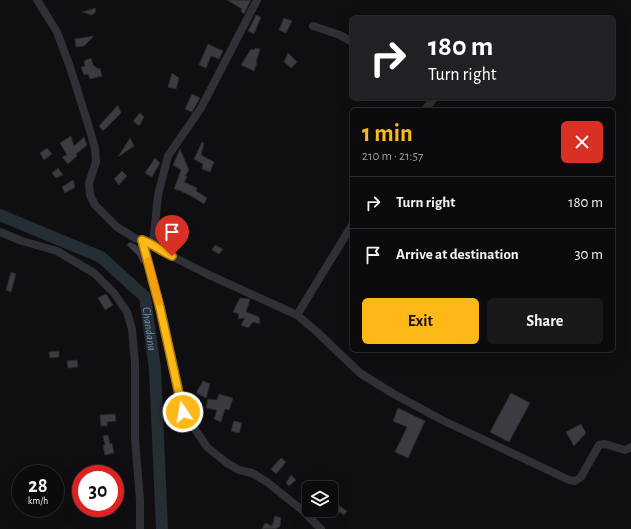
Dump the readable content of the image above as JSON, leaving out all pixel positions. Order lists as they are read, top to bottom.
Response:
{
  "water": ["Chandana"],
  "page": {
    "turn": ["180 m", "Turn right"],
    "heading": ["1 min", "210 m · 21:57"],
    "list": [
      {
        "name": "Turn right",
        "value": "180 m"
      },
      {
        "name": "Arrive at destination",
        "value": "30 m"
      }
    ],
    "buttons": ["Exit", "Share"],
    "speed": "28 km/h",
    "limit": "30"
  }
}
